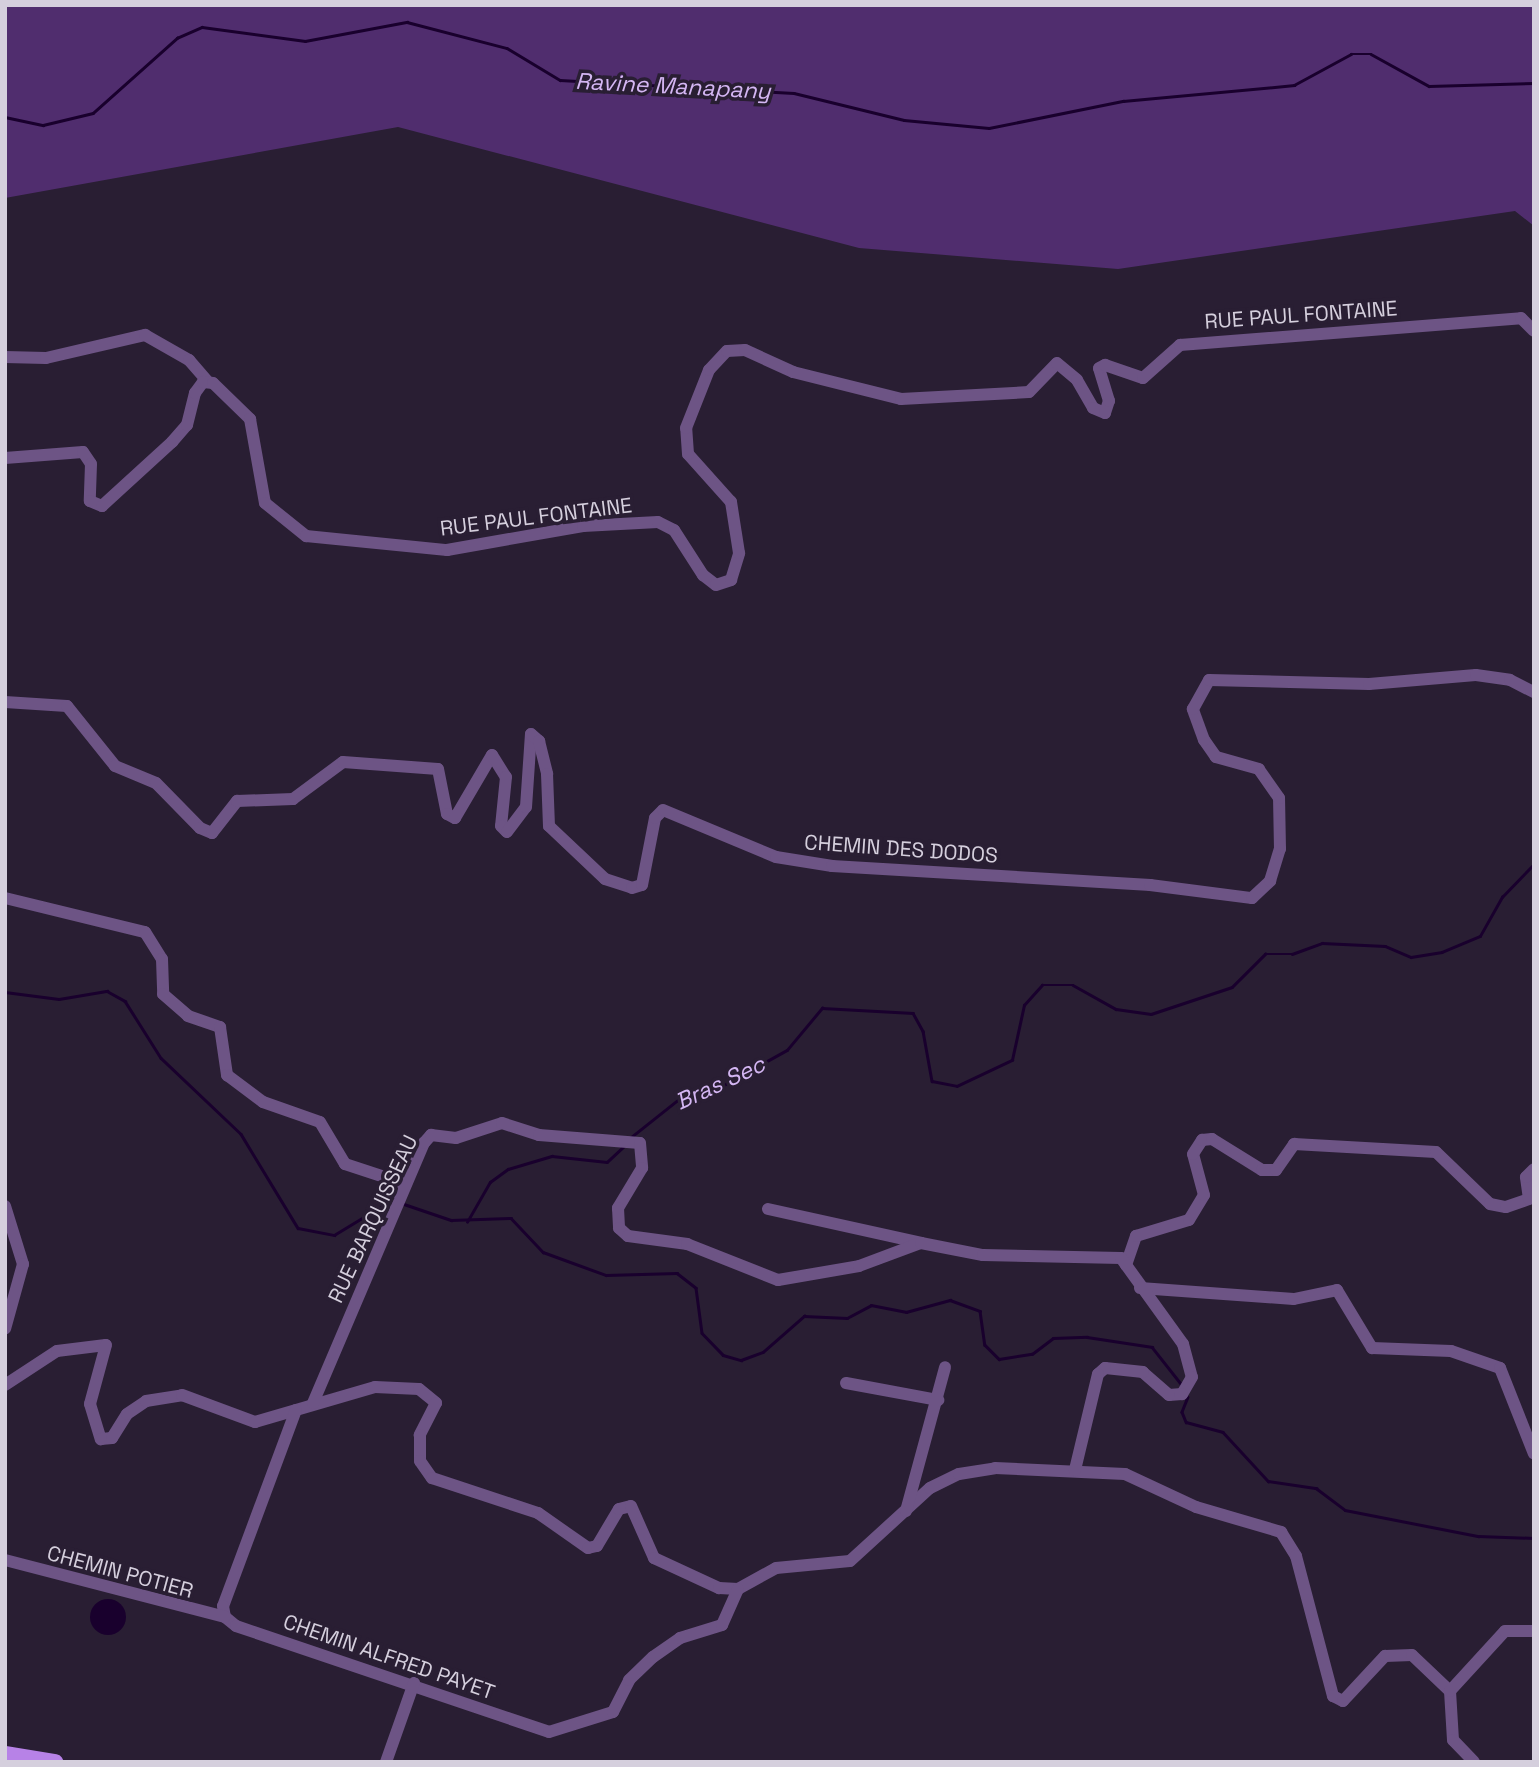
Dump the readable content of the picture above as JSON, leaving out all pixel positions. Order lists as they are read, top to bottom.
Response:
{
  "streets": {
    "street": [
      "RUE PAUL FONTAINE",
      "CHEMIN DES DODOS",
      "RUE BARQUISSEAU",
      "CHEMIN POTIER",
      "CHEMIN ALFRED PAYET"
    ]
  },
  "crossings": [
    ["CHEMIN POTIER", "CHEMIN ALFRED PAYET"]
  ],
  "water": ["Ravine Manapany", "Bras Sec"]
}
